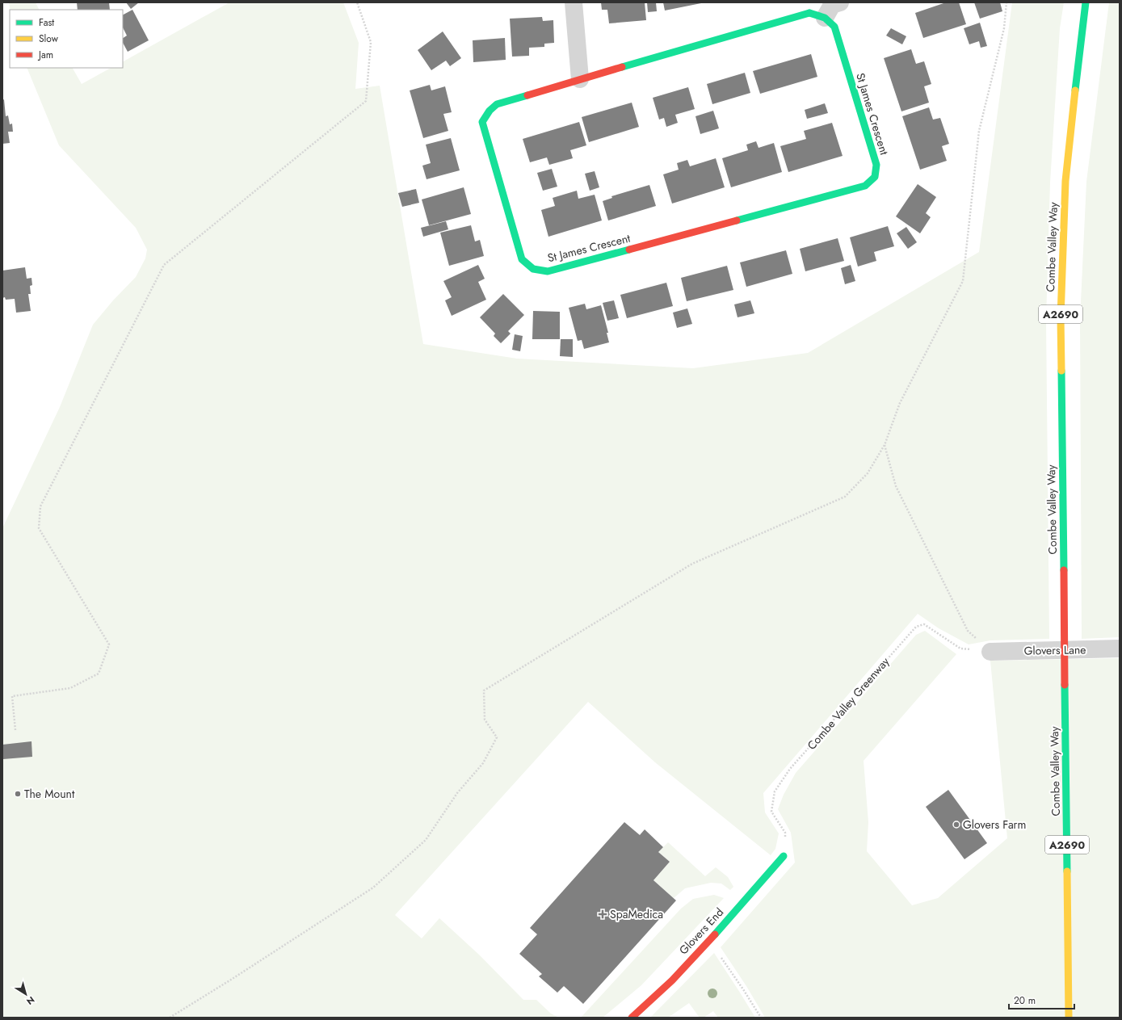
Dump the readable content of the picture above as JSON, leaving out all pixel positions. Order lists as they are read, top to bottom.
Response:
{
  "streets": {
    "street": [
      "St James Crescent",
      "Combe Valley Way",
      "A2690",
      "Glovers Lane",
      "Glovers End"
    ],
    "path": ["Combe Valley Greenway"]
  },
  "crossings": [
    ["Glovers Lane", "Combe Valley Greenway"],
    ["Combe Valley Greenway", "Glovers End"]
  ],
  "places": {
    "other": ["The Mount", "Glovers Farm"],
    "health": ["SpaMedica"]
  },
  "legend": ["Fast", "Slow", "Jam"],
  "scale_bar": "20 m",
  "north": "bottom right"
}
